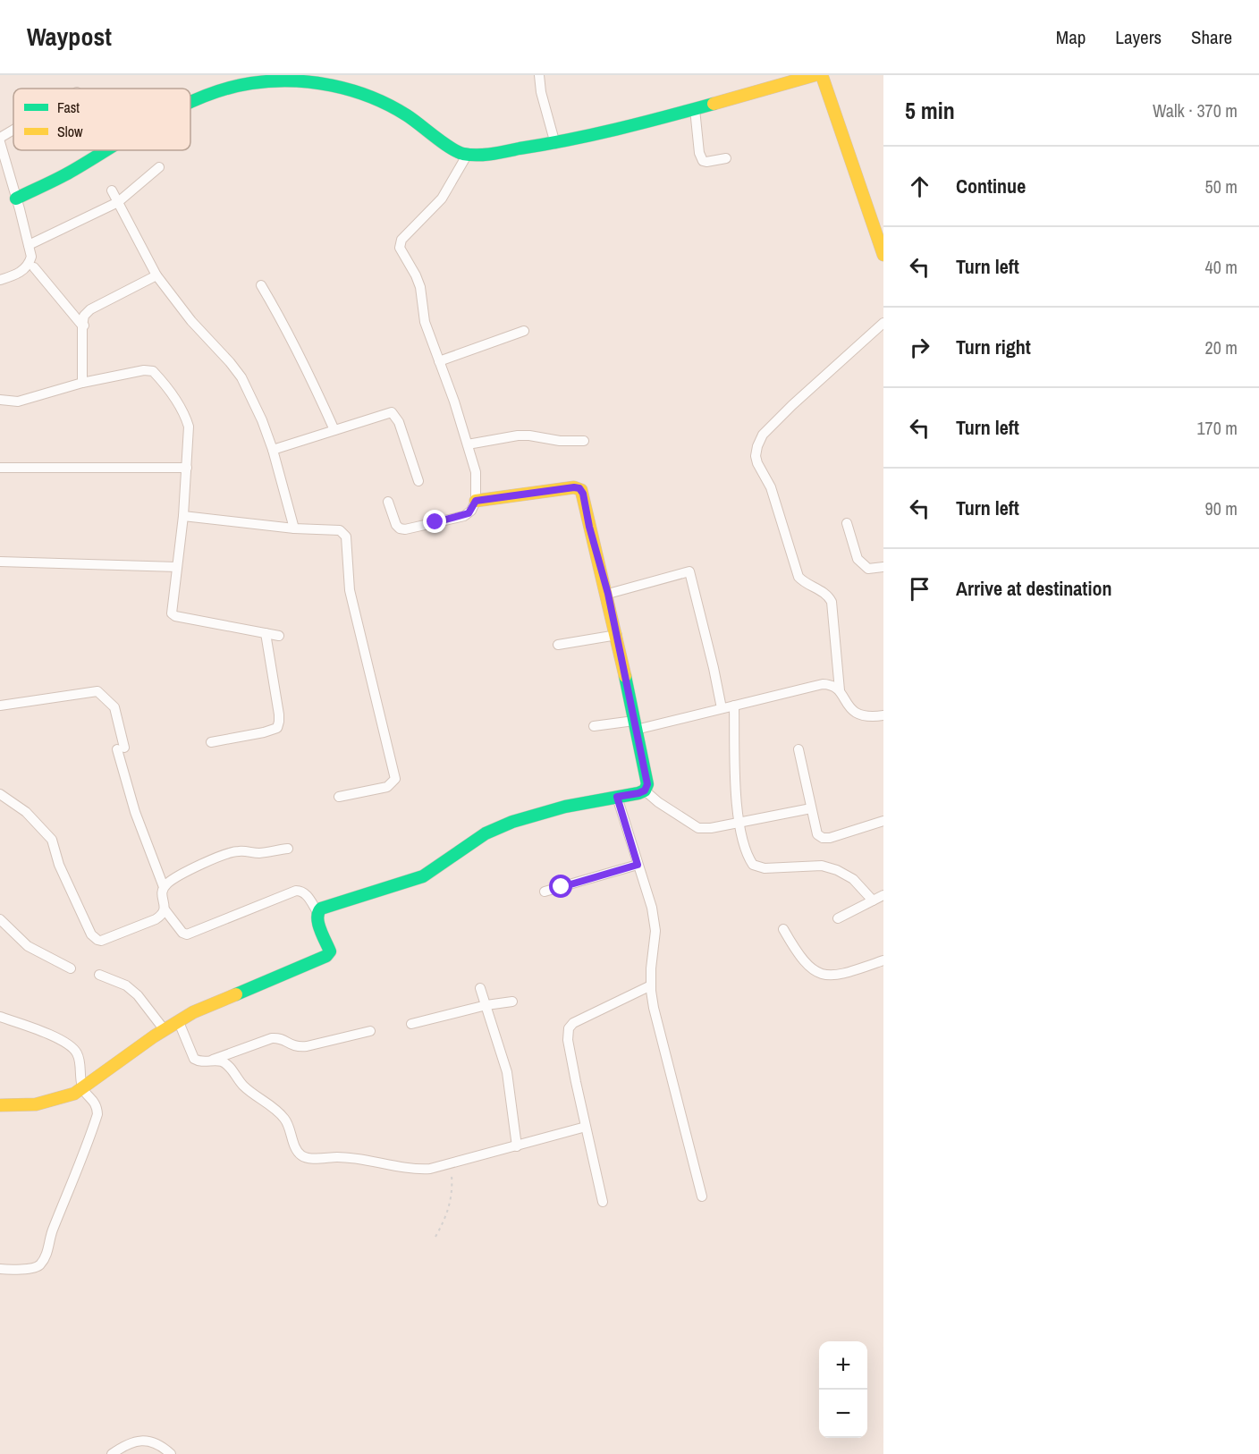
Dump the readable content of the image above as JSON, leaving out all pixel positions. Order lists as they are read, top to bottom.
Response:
{
  "legend": ["Fast", "Slow"],
  "page": {
    "header": "Waypost",
    "nav": ["Map", "Layers", "Share"],
    "heading": ["5 min", "Walk · 370 m"],
    "list": [
      ["Continue", "50 m"],
      ["Turn left", "40 m"],
      ["Turn right", "20 m"],
      ["Turn left", "170 m"],
      ["Turn left", "90 m"],
      "Arrive at destination"
    ],
    "map_buttons": ["+", "−"]
  }
}
